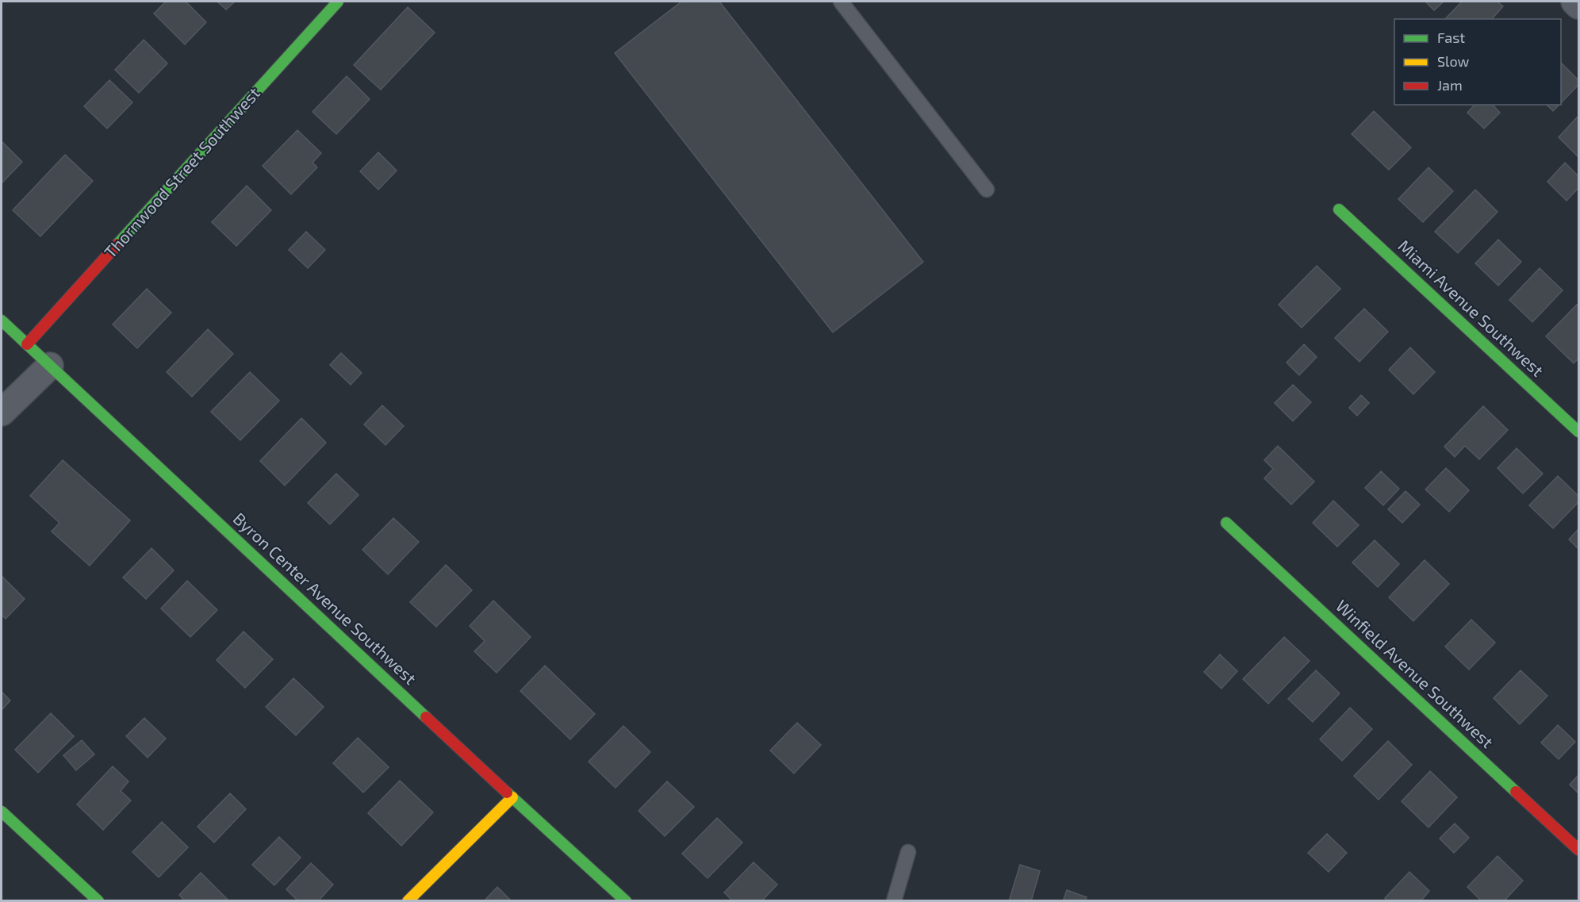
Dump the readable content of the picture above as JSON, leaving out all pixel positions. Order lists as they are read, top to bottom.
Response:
{
  "streets": {
    "street": [
      "Thornwood Street Southwest",
      "Miami Avenue Southwest",
      "Byron Center Avenue Southwest",
      "Winfield Avenue Southwest"
    ]
  },
  "crossings": [
    ["Thornwood Street Southwest", "Byron Center Avenue Southwest"]
  ],
  "legend": ["Fast", "Slow", "Jam"]
}
